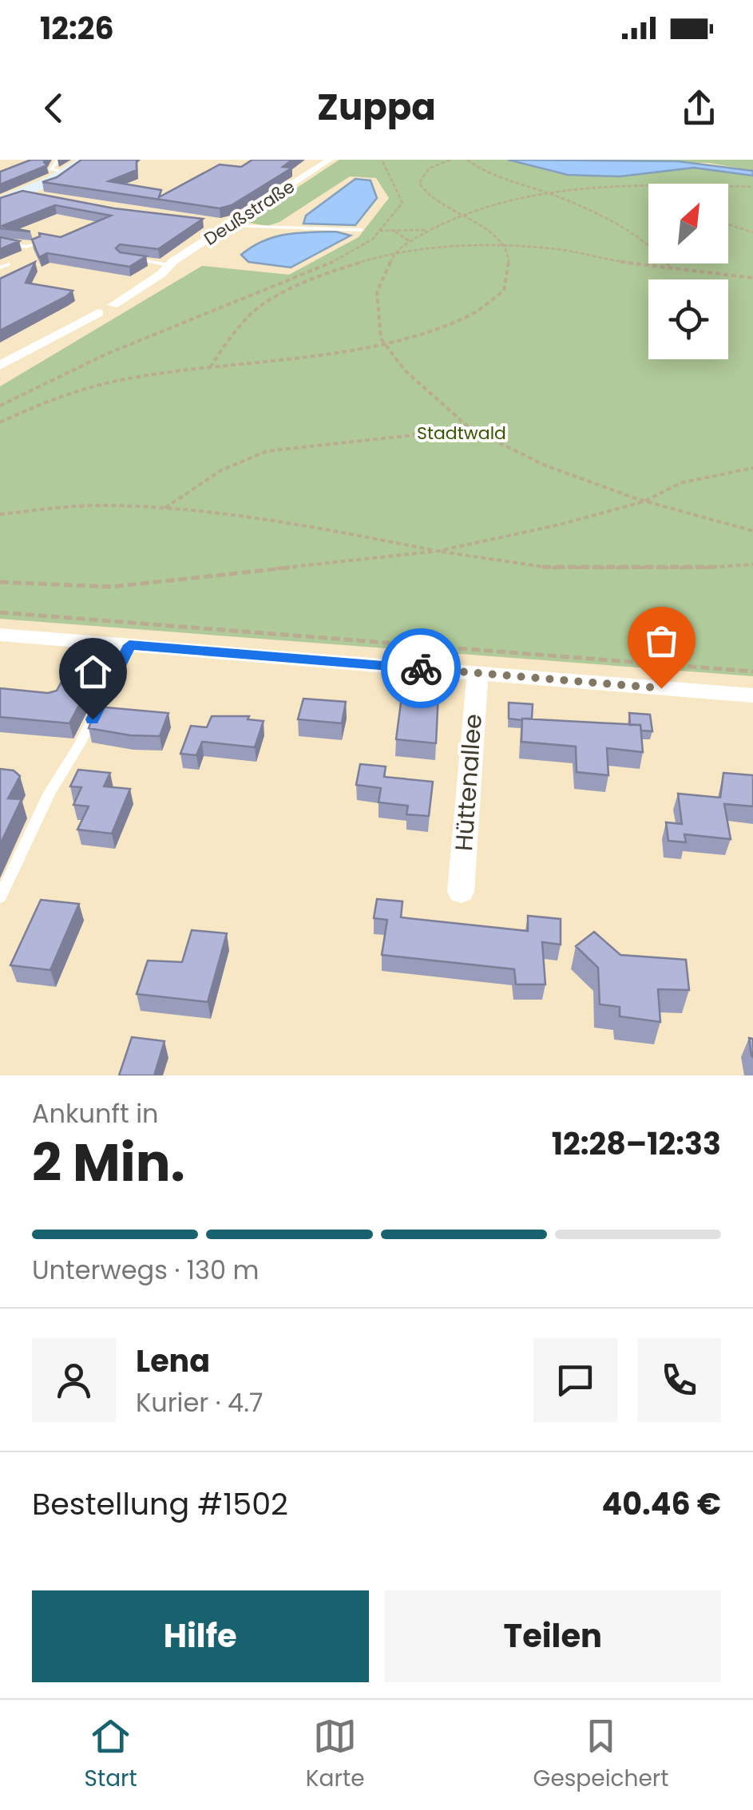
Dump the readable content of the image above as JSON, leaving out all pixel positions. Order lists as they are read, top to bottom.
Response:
{
  "streets": {
    "street": ["Deußstraße", "Hüttenallee"]
  },
  "parks": ["Stadtwald"],
  "north": "top right",
  "page": {
    "status": "12:26",
    "header": "Zuppa",
    "heading": ["2 Min.", "Ankunft in", "12:28–12:33"],
    "panel": [
      "Lena",
      "Kurier · 4.7",
      "Bestellung #1502",
      "40.46 €"
    ],
    "bar": "Unterwegs · 130 m",
    "buttons": ["Hilfe", "Teilen"],
    "tabs": ["Start", "Karte", "Gespeichert"]
  }
}
